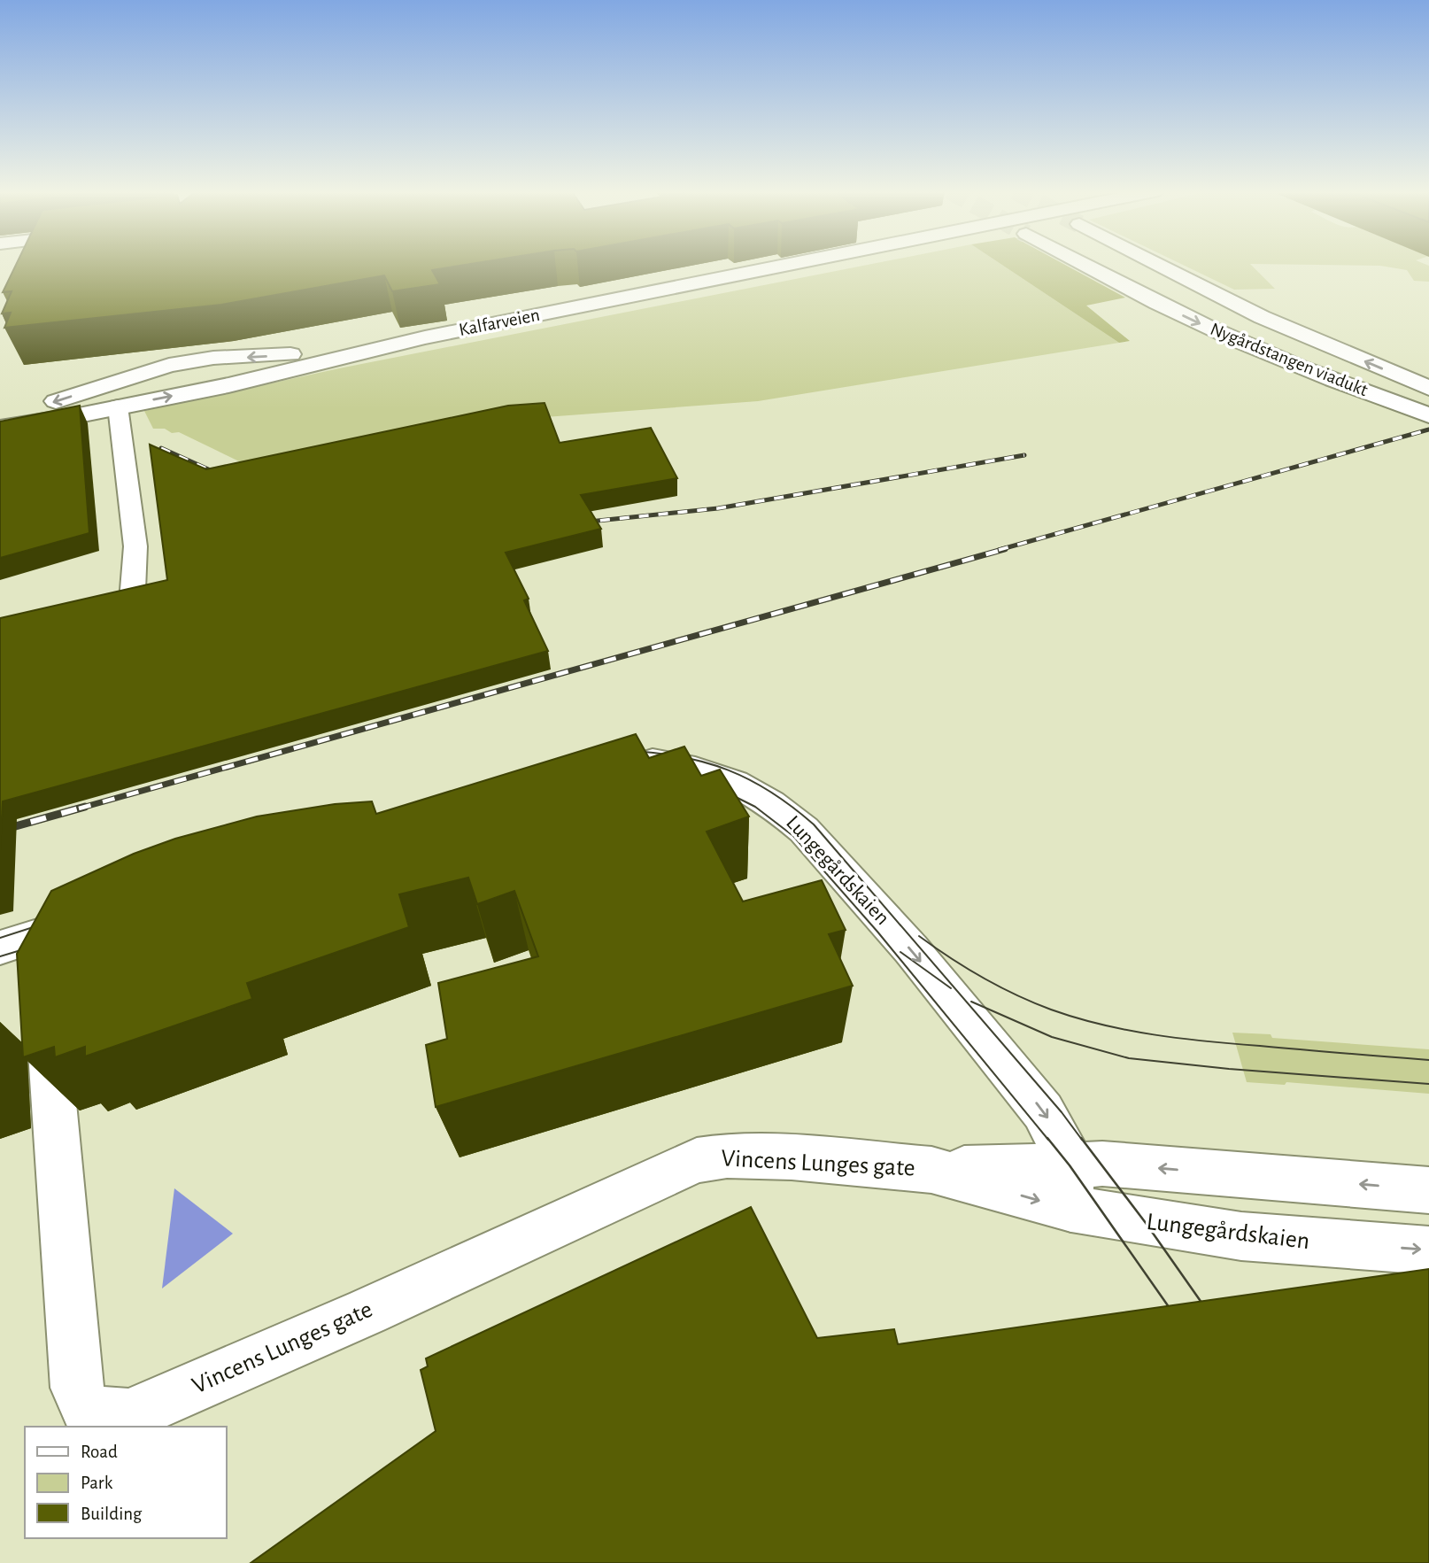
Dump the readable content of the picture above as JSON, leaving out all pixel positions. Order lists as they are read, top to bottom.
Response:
{
  "streets": {
    "main road": [
      "Kalfarveien",
      "Nygårdstangen viadukt",
      "Lungegårdskaien",
      "Vincens Lunges gate"
    ]
  },
  "crossings": [
    ["Lungegårdskaien", "Vincens Lunges gate"]
  ],
  "one_way": ["Lungegårdskaien"],
  "legend": ["Road", "Park", "Building"]
}
